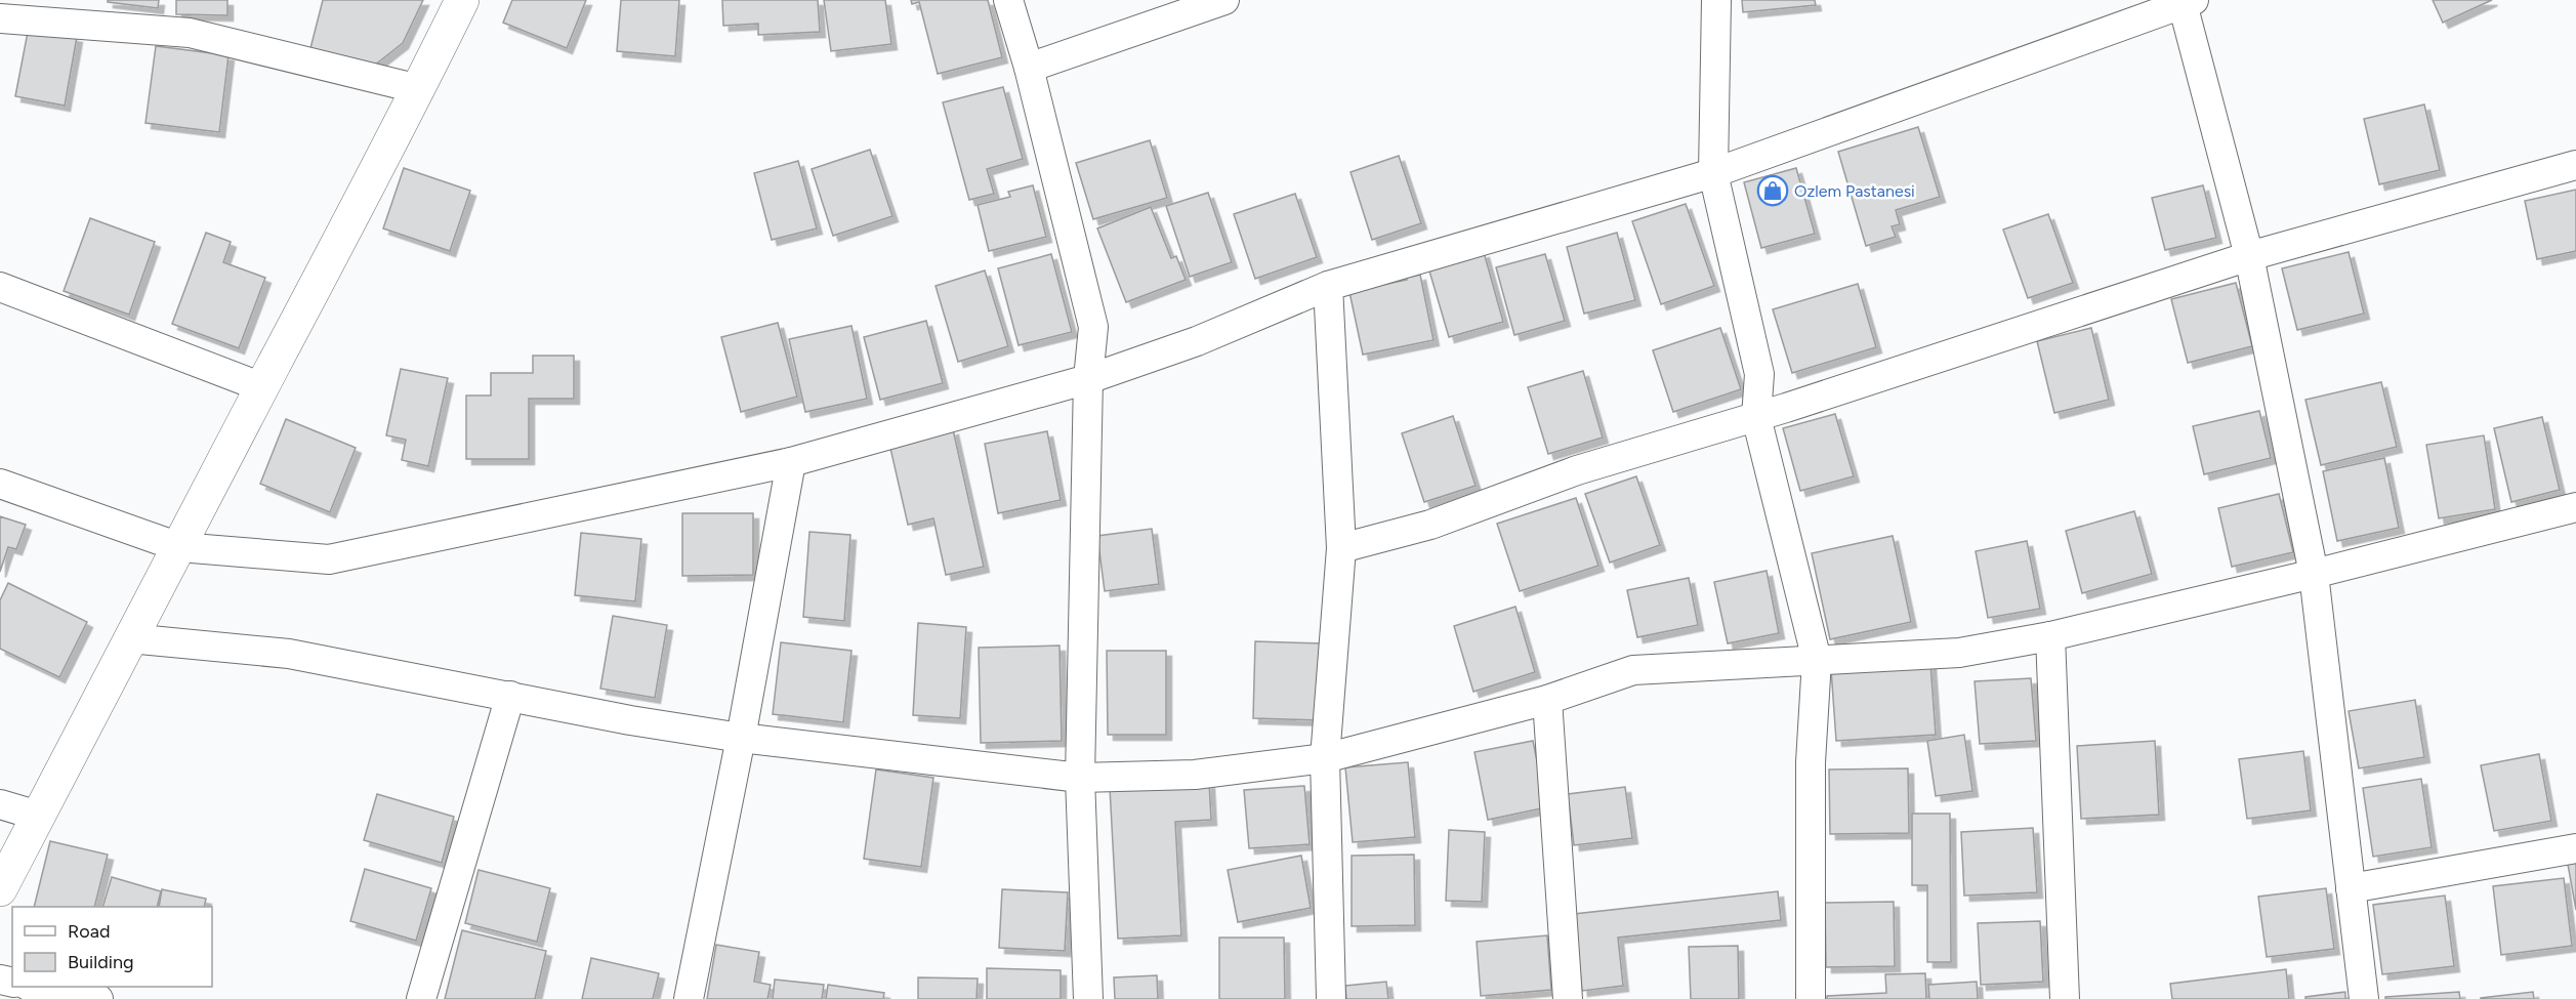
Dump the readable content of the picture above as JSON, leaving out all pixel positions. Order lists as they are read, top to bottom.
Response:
{
  "places": {
    "shop": ["Ozlem Pastanesi"]
  },
  "legend": ["Road", "Building"]
}
